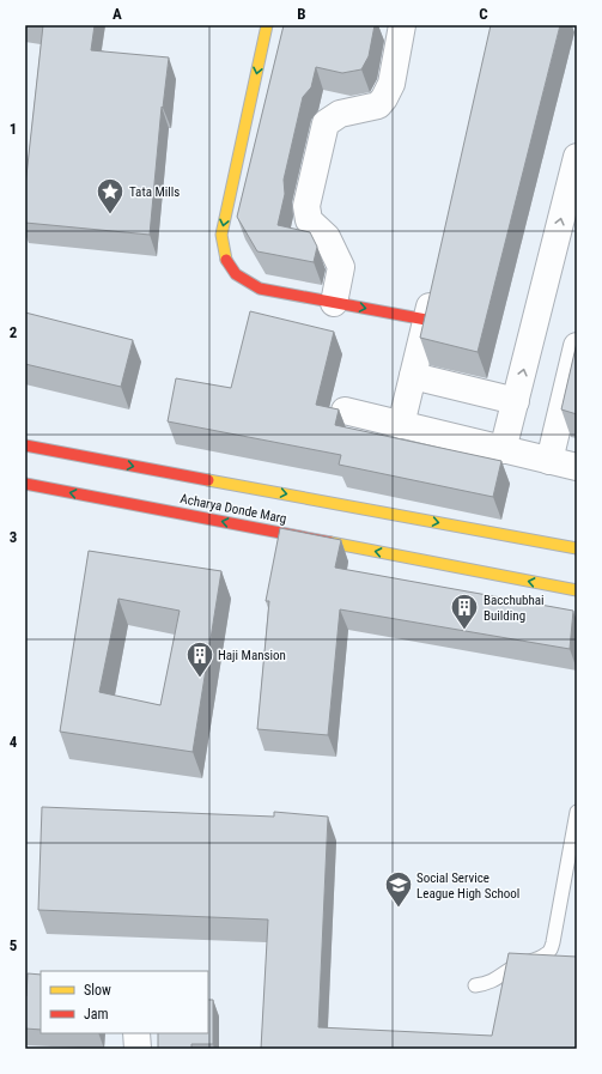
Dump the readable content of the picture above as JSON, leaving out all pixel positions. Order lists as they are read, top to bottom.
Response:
{
  "streets": {
    "main road": ["Acharya Donde Marg"]
  },
  "places": {
    "place": ["Tata Mills"],
    "building": ["Bacchubhai Building", "Haji Mansion"],
    "school or university": ["Social Service League High School"]
  },
  "legend": ["Slow", "Jam"],
  "grid": {
    "columns": ["A", "B", "C"],
    "rows": [
      "1",
      "2",
      "3",
      "4",
      "5"
    ]
  }
}
